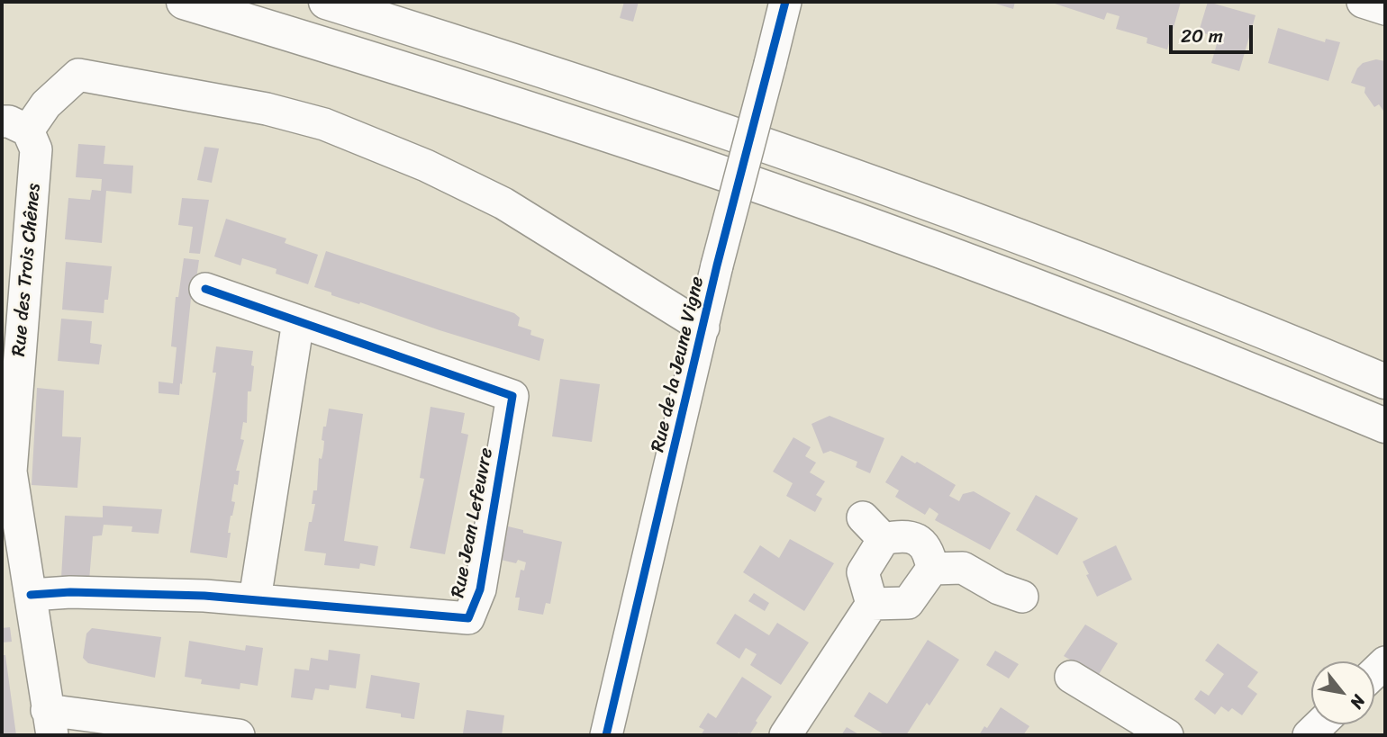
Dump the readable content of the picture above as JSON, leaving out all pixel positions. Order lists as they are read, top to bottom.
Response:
{
  "streets": {
    "street": ["Rue des Trois Chênes", "Rue de la Jeune Vigne", "Rue Jean Lefeuvre"]
  },
  "crossings": [
    ["Rue des Trois Chênes", "Rue de la Jeune Vigne"],
    ["Rue des Trois Chênes", "Rue Jean Lefeuvre"]
  ],
  "scale_bar": "20 m",
  "north": "bottom right"
}
